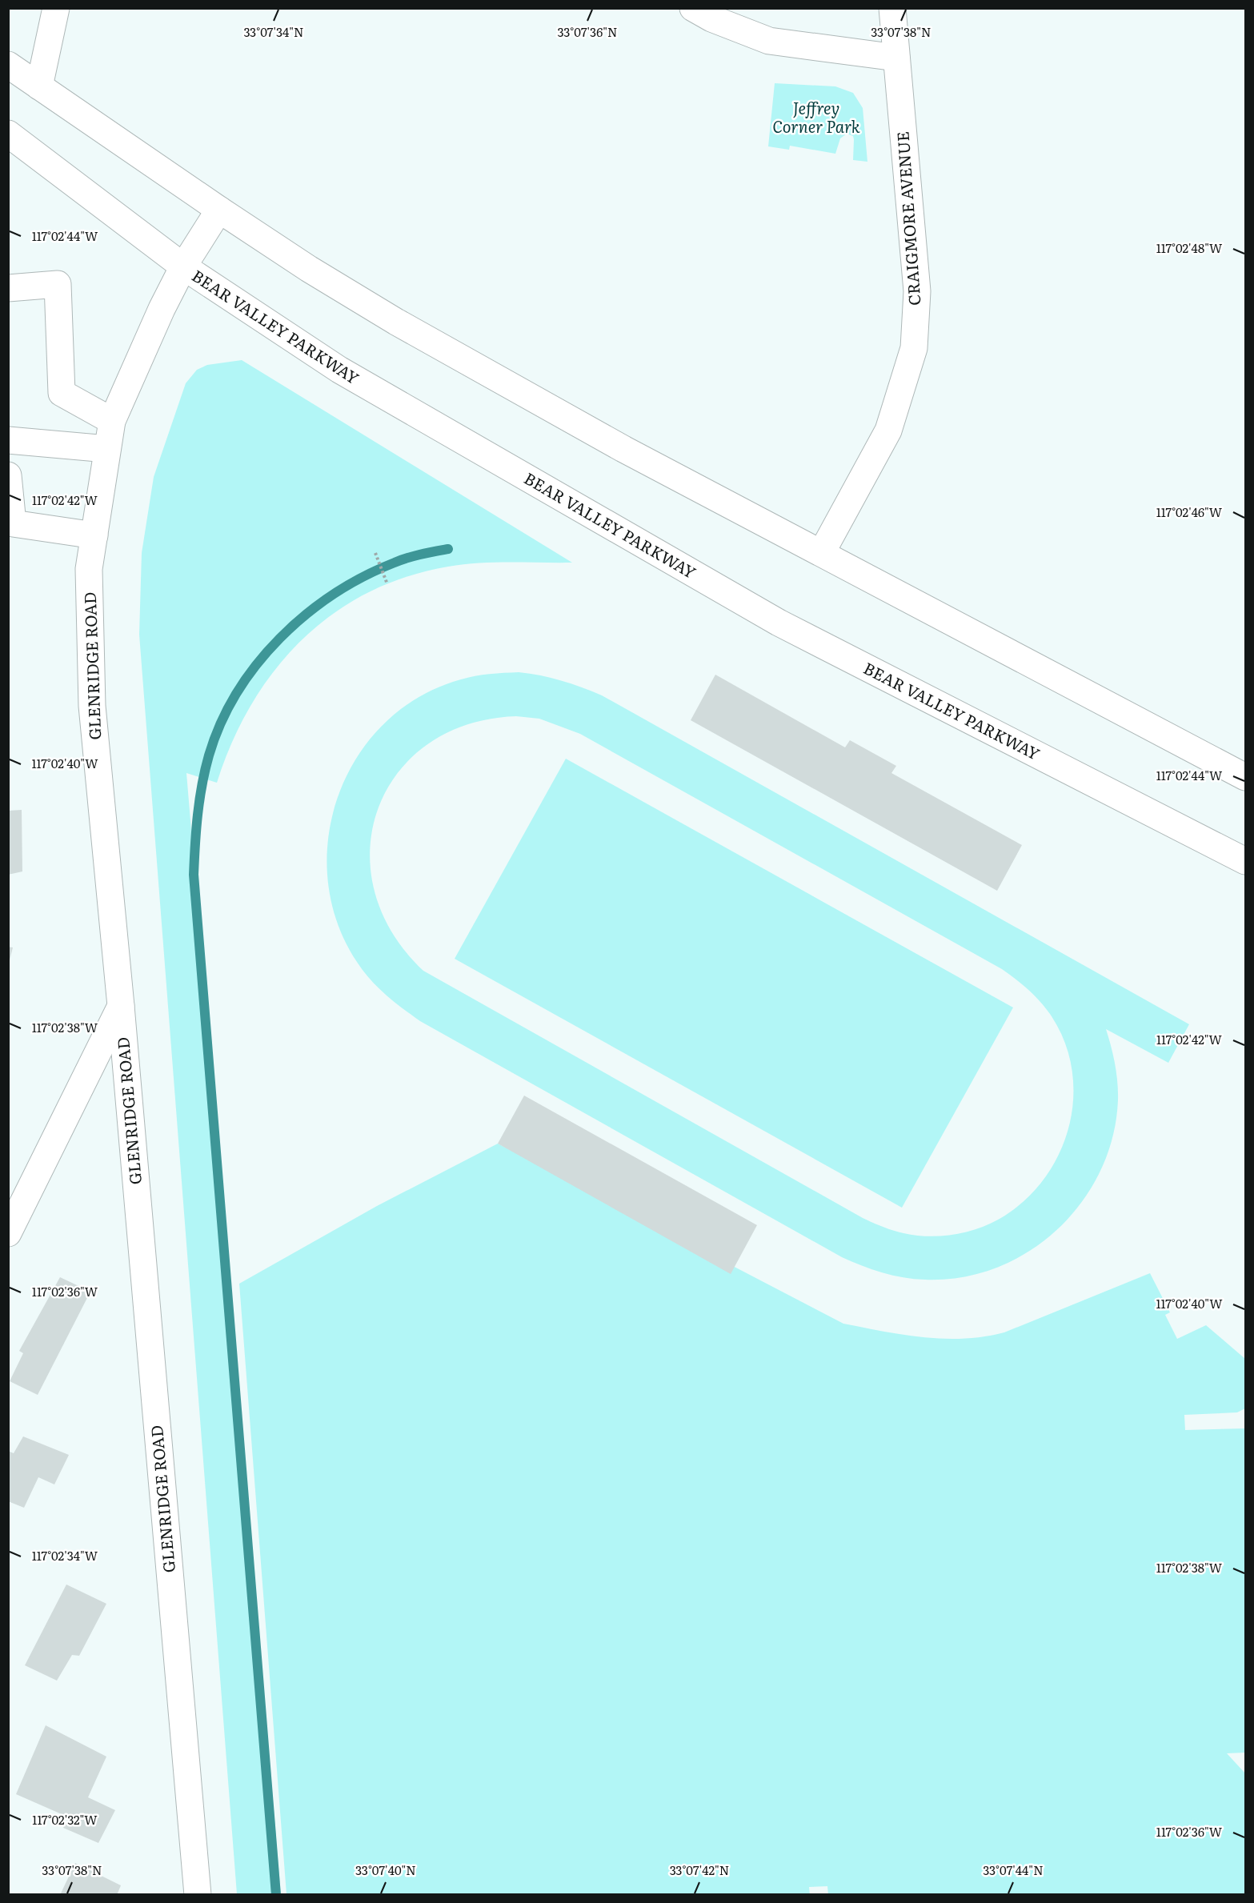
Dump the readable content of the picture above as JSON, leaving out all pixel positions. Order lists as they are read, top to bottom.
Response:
{
  "streets": {
    "main road": ["CRAIGMORE AVENUE", "BEAR VALLEY PARKWAY", "GLENRIDGE ROAD"]
  },
  "crossings": [
    ["BEAR VALLEY PARKWAY", "GLENRIDGE ROAD"]
  ],
  "parks": ["Jeffrey Corner Park"],
  "coordinates": [
    "33°07'34\"N",
    "33°07'36\"N",
    "33°07'38\"N",
    "117°02'44\"W",
    "117°02'48\"W",
    "117°02'42\"W",
    "117°02'46\"W",
    "117°02'40\"W",
    "117°02'38\"W",
    "117°02'36\"W",
    "117°02'34\"W",
    "117°02'32\"W",
    "33°07'40\"N",
    "33°07'42\"N",
    "33°07'44\"N"
  ]
}
